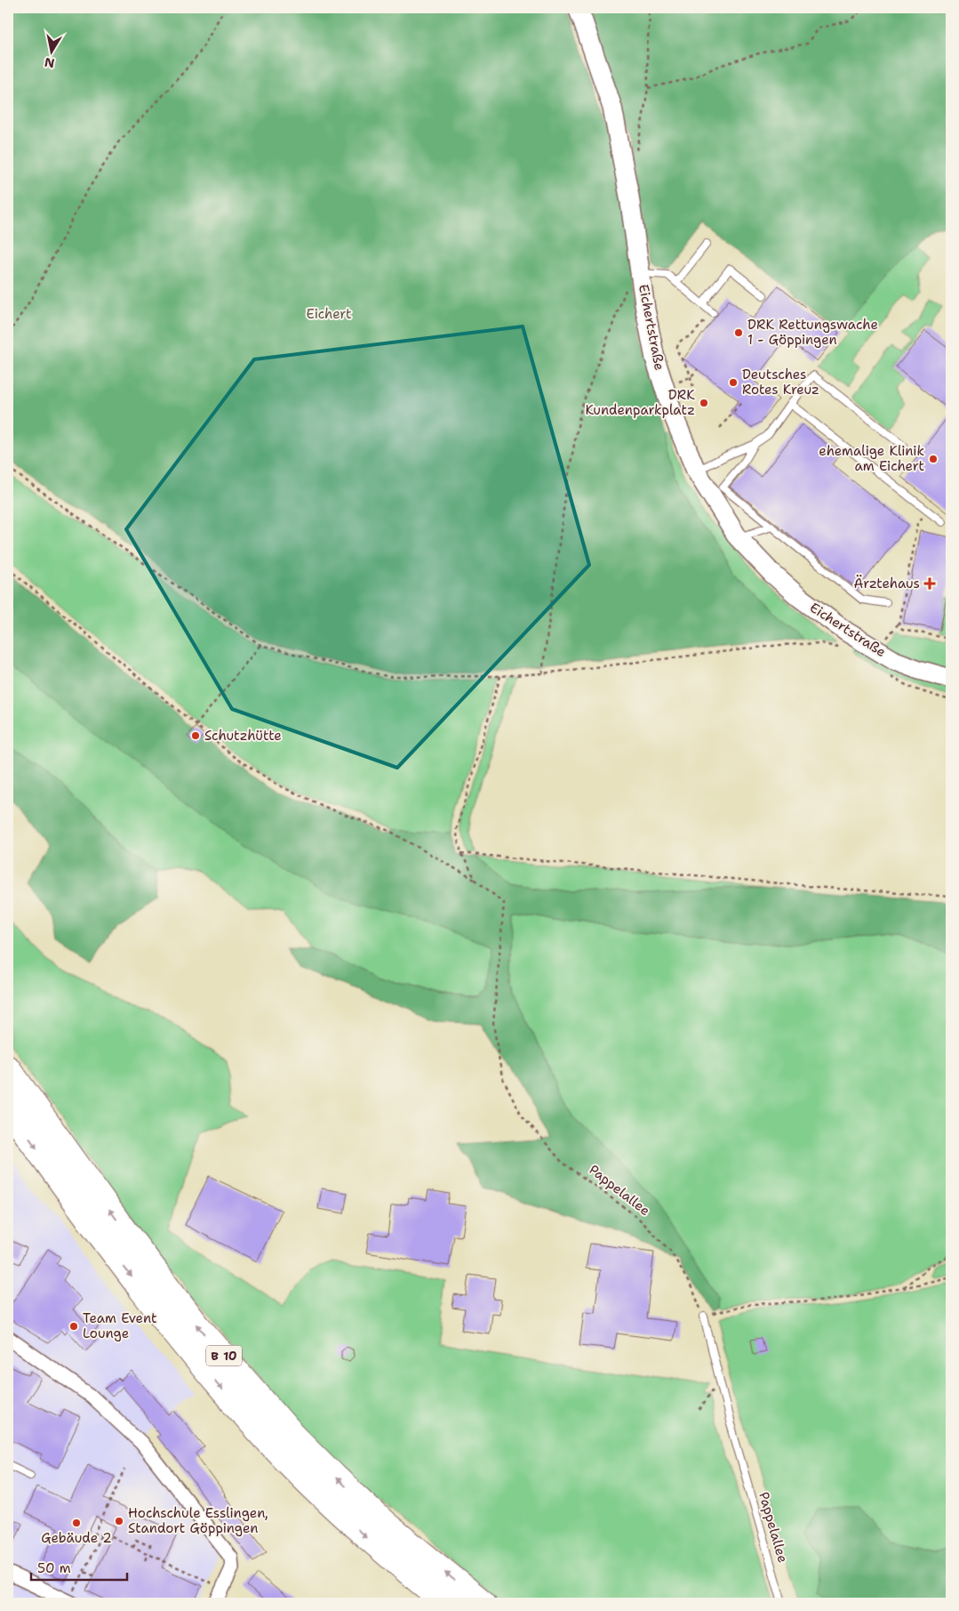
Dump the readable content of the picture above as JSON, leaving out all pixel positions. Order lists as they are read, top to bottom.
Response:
{
  "streets": {
    "highway": ["B 10"],
    "street": ["Eichertstraße"],
    "lane": ["Pappelallee"]
  },
  "parks": ["Eichert"],
  "places": {
    "other": [
      "DRK Rettungswache 1 - Göppingen",
      "Deutsches Rotes Kreuz",
      "DRK Kundenparkplatz",
      "ehemalige Klinik am Eichert",
      "Schutzhütte",
      "Team Event Lounge",
      "Hochschule Esslingen, Standort Göppingen",
      "Gebäude 2"
    ],
    "health": ["Ärztehaus"]
  },
  "scale_bar": "50 m",
  "north": "bottom"
}
